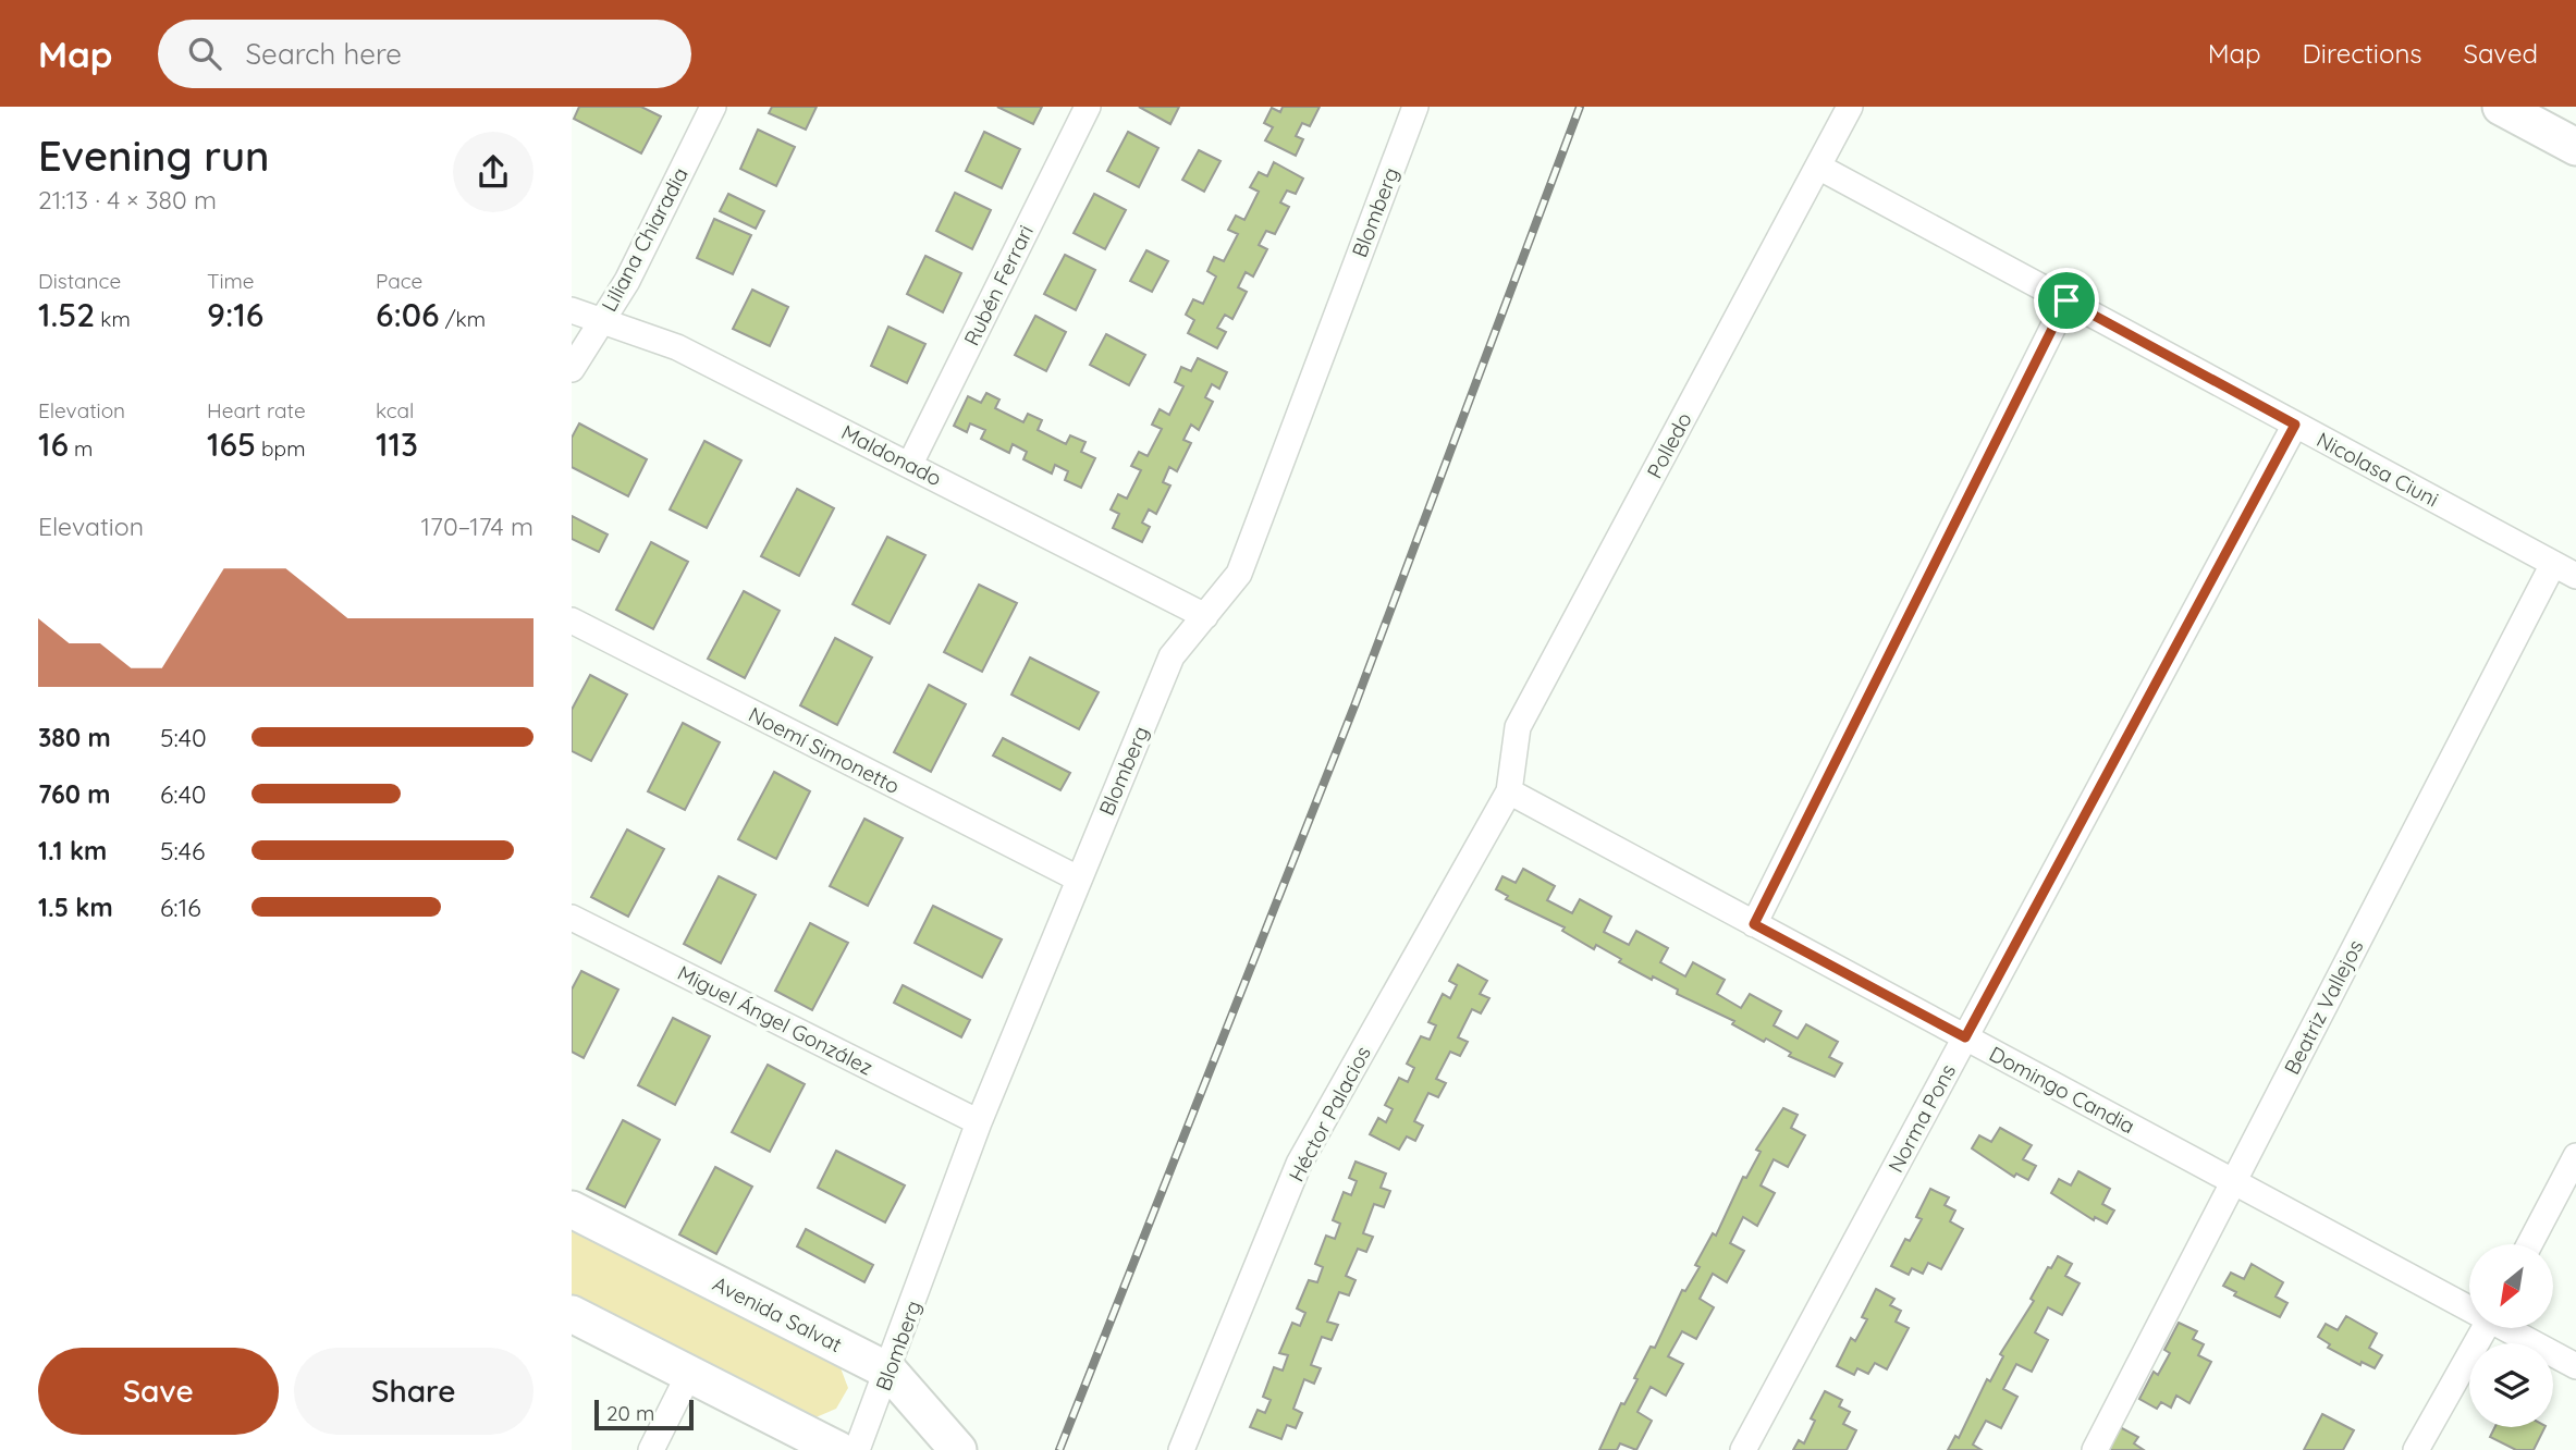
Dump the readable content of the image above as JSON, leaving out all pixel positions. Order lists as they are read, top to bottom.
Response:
{
  "streets": {
    "street": [
      "Blomberg",
      "Liliana Chiaradia",
      "Rubén Ferrari",
      "Polledo",
      "Maldonado",
      "Nicolasa Ciuni",
      "Noemí Simonetto",
      "Beatriz Vallejos",
      "Miguel Ángel González",
      "Domingo Candia",
      "Héctor Palacios",
      "Norma Pons",
      "Avenida Salvat"
    ]
  },
  "crossings": [
    ["Blomberg", "Maldonado"],
    ["Blomberg", "Noemí Simonetto"],
    ["Blomberg", "Miguel Ángel González"],
    ["Blomberg", "Avenida Salvat"],
    ["Liliana Chiaradia", "Maldonado"],
    ["Rubén Ferrari", "Maldonado"],
    ["Polledo", "Nicolasa Ciuni"],
    ["Polledo", "Domingo Candia"],
    ["Polledo", "Héctor Palacios"],
    ["Nicolasa Ciuni", "Beatriz Vallejos"],
    ["Nicolasa Ciuni", "Norma Pons"],
    ["Beatriz Vallejos", "Domingo Candia"],
    ["Domingo Candia", "Héctor Palacios"],
    ["Domingo Candia", "Norma Pons"]
  ],
  "scale_bar": "20 m",
  "north": "bottom left",
  "page": {
    "header": "Map",
    "search": "Search here",
    "nav": ["Map", "Directions", "Saved"],
    "heading": ["Evening run", "21:13 · 4 × 380 m"],
    "stats": [
      ["Distance", "1.52 km"],
      ["Time", "9:16"],
      ["Pace", "6:06 /km"],
      ["Elevation", "16 m"],
      ["Heart rate", "165 bpm"],
      ["kcal", "113"]
    ],
    "chart": ["Elevation", "170–174 m"],
    "list": [
      {
        "name": "380 m",
        "note": "5:40"
      },
      {
        "name": "760 m",
        "note": "6:40"
      },
      {
        "name": "1.1 km",
        "note": "5:46"
      },
      {
        "name": "1.5 km",
        "note": "6:16"
      }
    ],
    "buttons": ["Save", "Share"],
    "scale": "20 m"
  }
}
